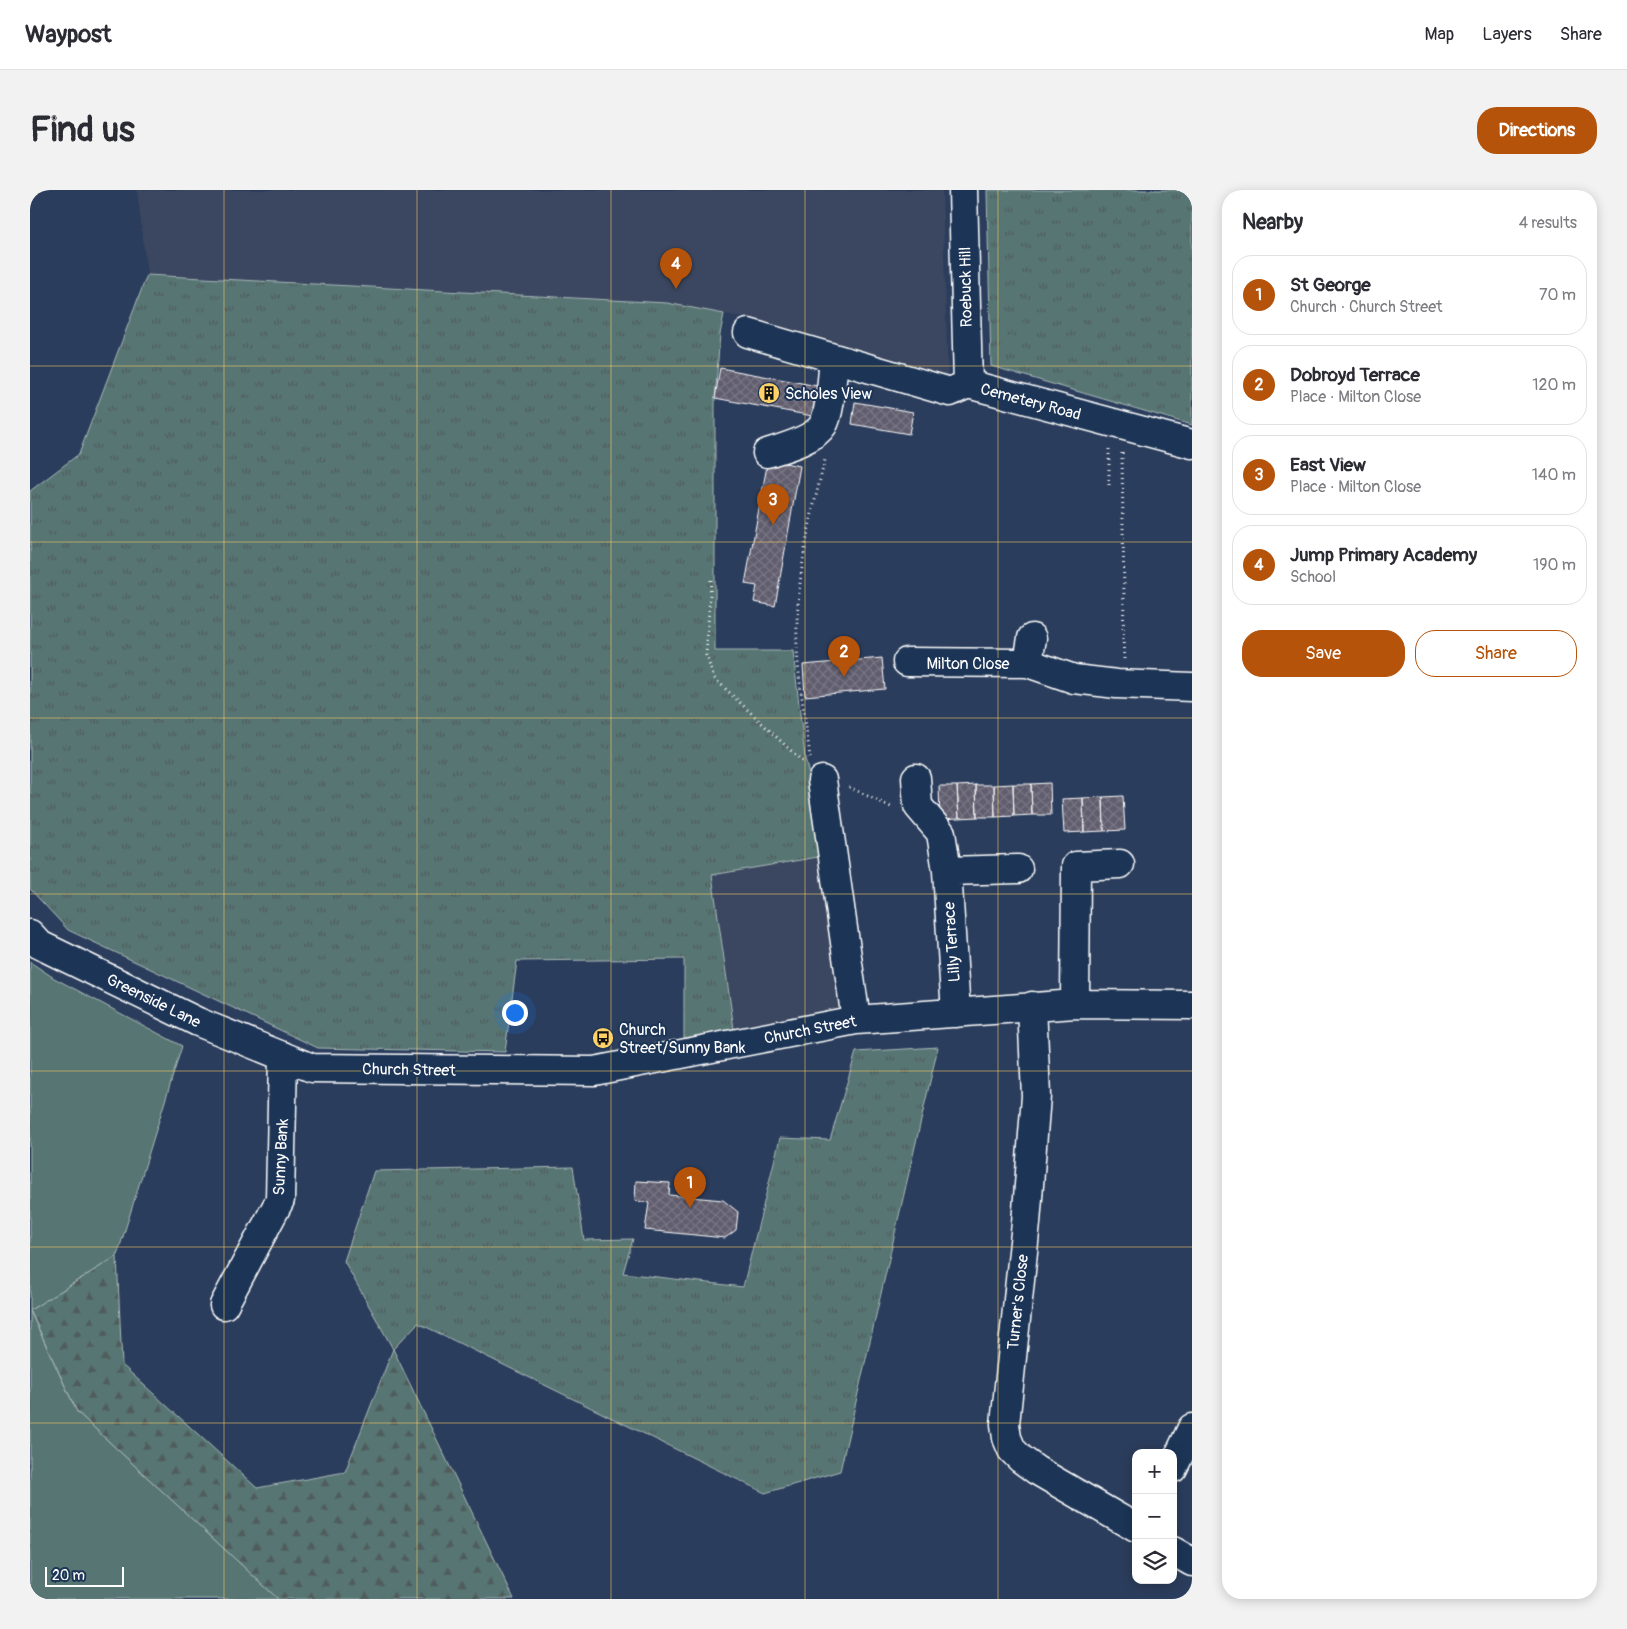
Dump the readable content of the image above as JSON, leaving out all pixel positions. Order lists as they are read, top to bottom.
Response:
{
  "streets": {
    "street": [
      "Roebuck Hill",
      "Cemetery Road",
      "Milton Close",
      "Lilly Terrace",
      "Greenside Lane",
      "Church Street",
      "Sunny Bank",
      "Turner's Close"
    ]
  },
  "crossings": [
    ["Roebuck Hill", "Cemetery Road"],
    ["Lilly Terrace", "Church Street"],
    ["Greenside Lane", "Church Street"],
    ["Greenside Lane", "Sunny Bank"],
    ["Church Street", "Sunny Bank"],
    ["Church Street", "Turner's Close"]
  ],
  "places": {
    "building": ["Scholes View"],
    "bus stop": ["Church Street/Sunny Bank"]
  },
  "scale_bar": "20 m",
  "page": {
    "header": "Waypost",
    "nav": ["Map", "Layers", "Share"],
    "buttons": [
      "Directions",
      ["Save", "Share"]
    ],
    "title": "Find us",
    "heading": ["Nearby", "4 results"],
    "pins": [
      "4",
      "3",
      "2",
      "1"
    ],
    "list": [
      {
        "mark": "1",
        "name": "St George",
        "note": "Church · Church Street",
        "value": "70 m"
      },
      {
        "mark": "2",
        "name": "Dobroyd Terrace",
        "note": "Place · Milton Close",
        "value": "120 m"
      },
      {
        "mark": "3",
        "name": "East View",
        "note": "Place · Milton Close",
        "value": "140 m"
      },
      {
        "mark": "4",
        "name": "Jump Primary Academy",
        "note": "School",
        "value": "190 m"
      }
    ],
    "map_buttons": ["+", "−"],
    "scale": "20 m"
  }
}
